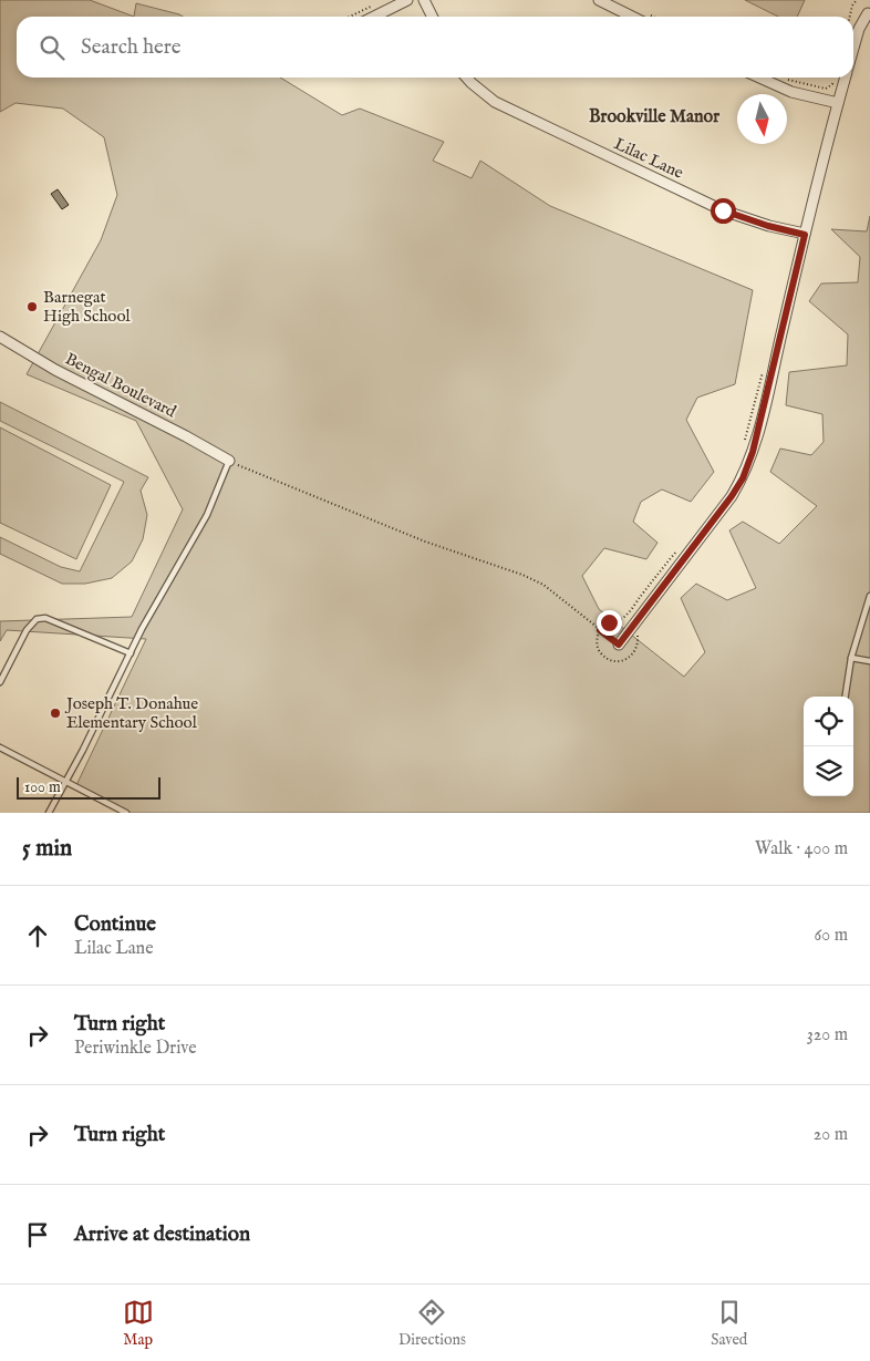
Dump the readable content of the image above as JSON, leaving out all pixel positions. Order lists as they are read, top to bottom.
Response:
{
  "streets": {
    "street": ["Lilac Lane", "Bengal Boulevard"]
  },
  "districts": ["Brookville Manor"],
  "places": ["Barnegat High School", "Joseph T. Donahue Elementary School"],
  "scale_bar": "100 m",
  "north": "bottom",
  "page": {
    "search": "Search here",
    "scale": "100 m",
    "heading": ["5 min", "Walk · 400 m"],
    "list": [
      ["Continue", "Lilac Lane", "60 m"],
      ["Turn right", "Periwinkle Drive", "320 m"],
      ["Turn right", "20 m"],
      "Arrive at destination"
    ],
    "nav": ["Map", "Directions", "Saved"]
  }
}
